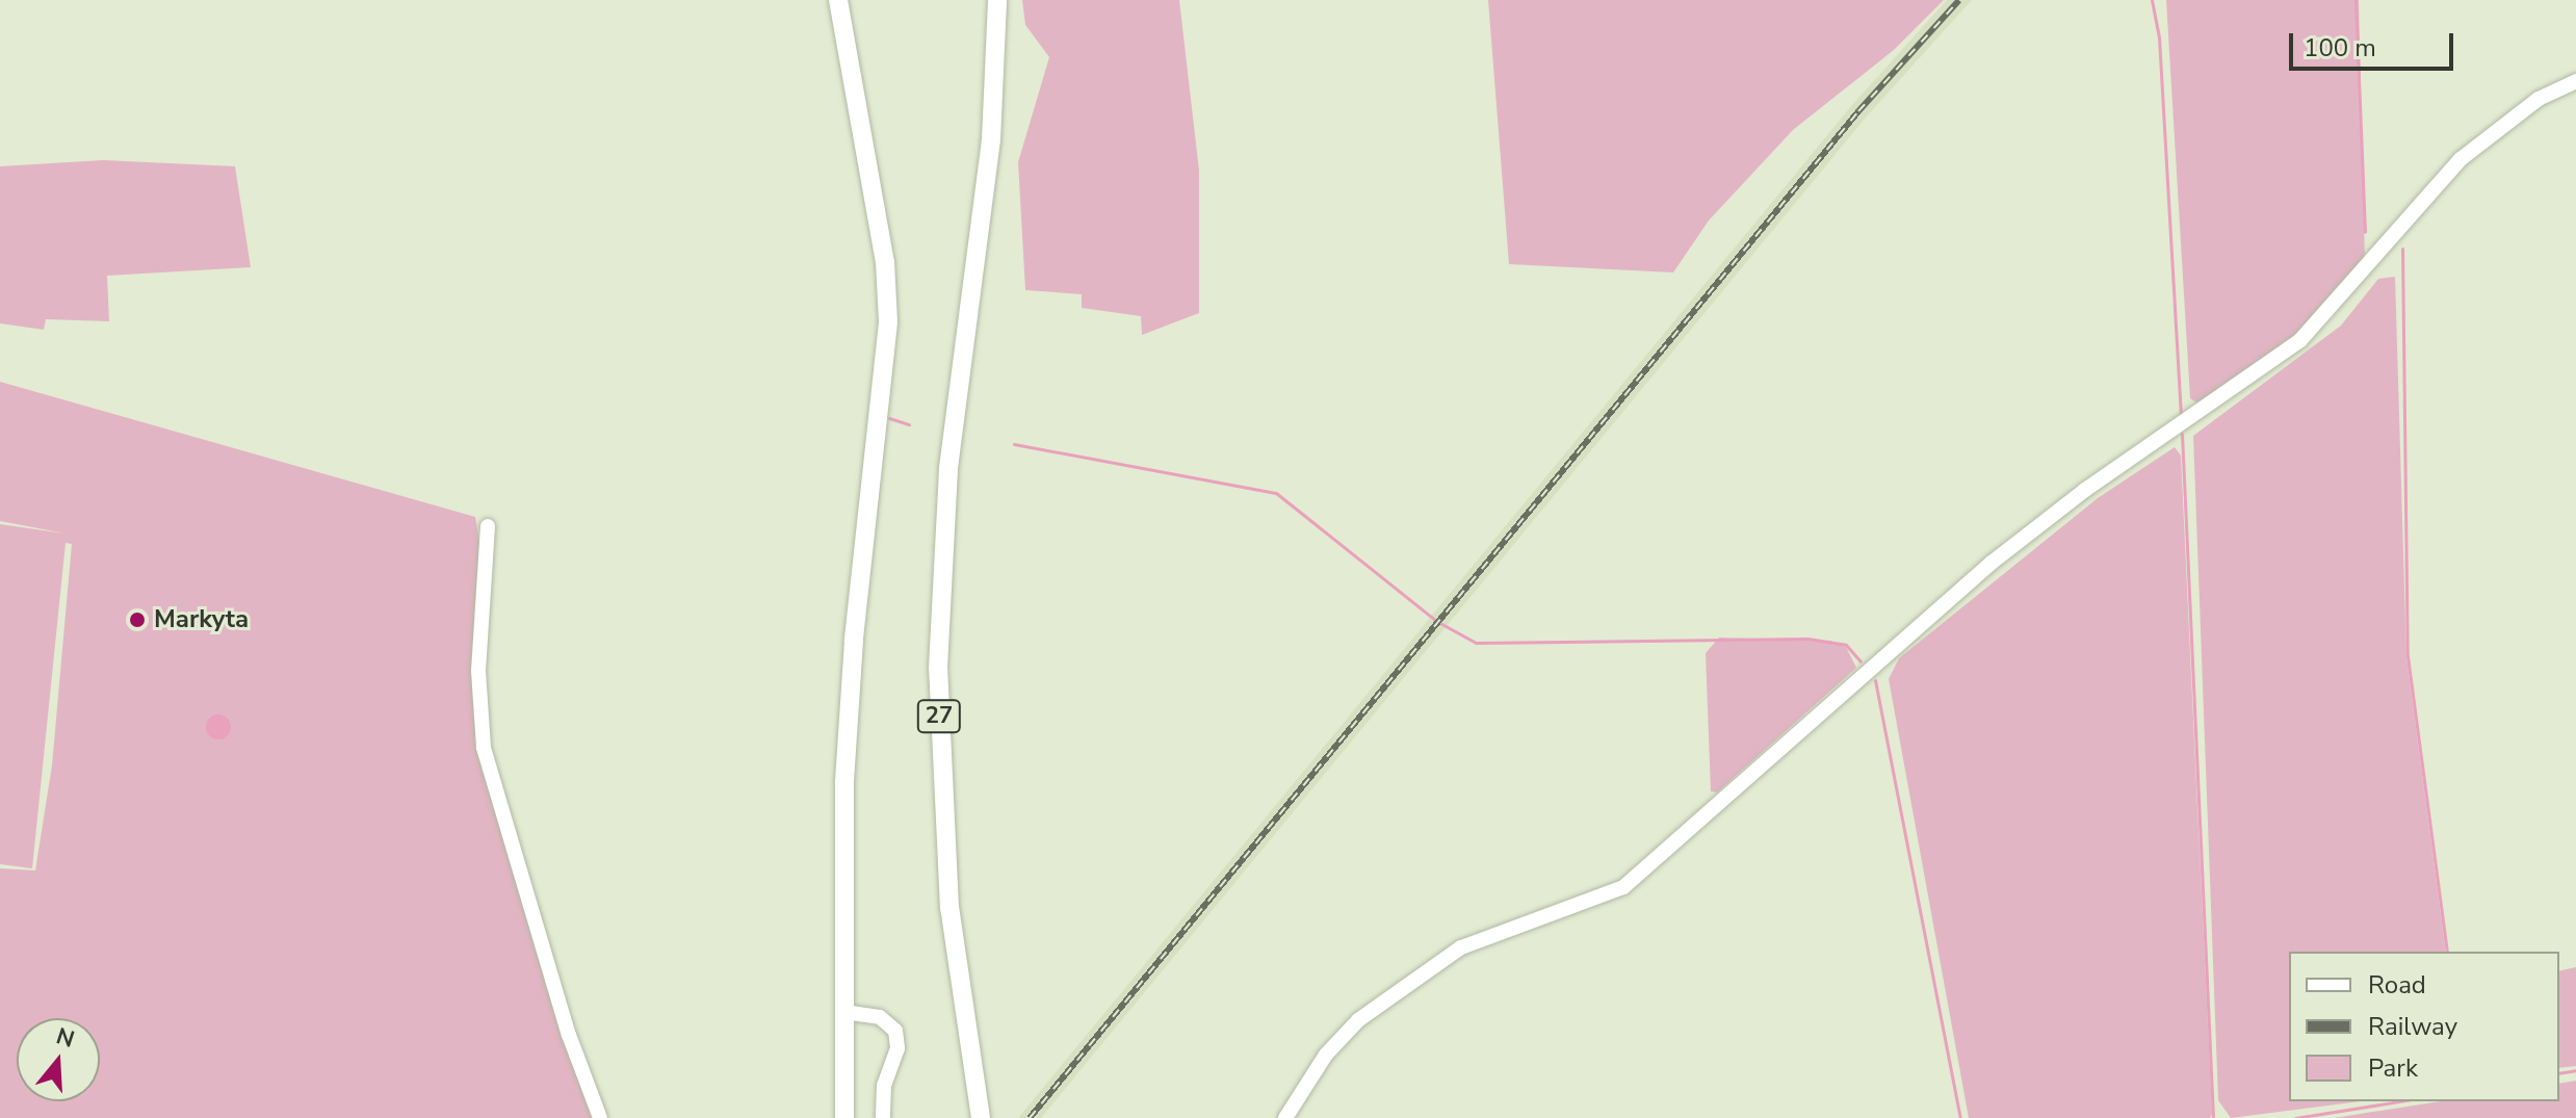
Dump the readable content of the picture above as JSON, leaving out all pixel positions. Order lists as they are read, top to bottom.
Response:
{
  "streets": {
    "main road": ["27"]
  },
  "places": ["Markyta"],
  "legend": ["Road", "Railway", "Park"],
  "scale_bar": "100 m",
  "north": "top"
}
